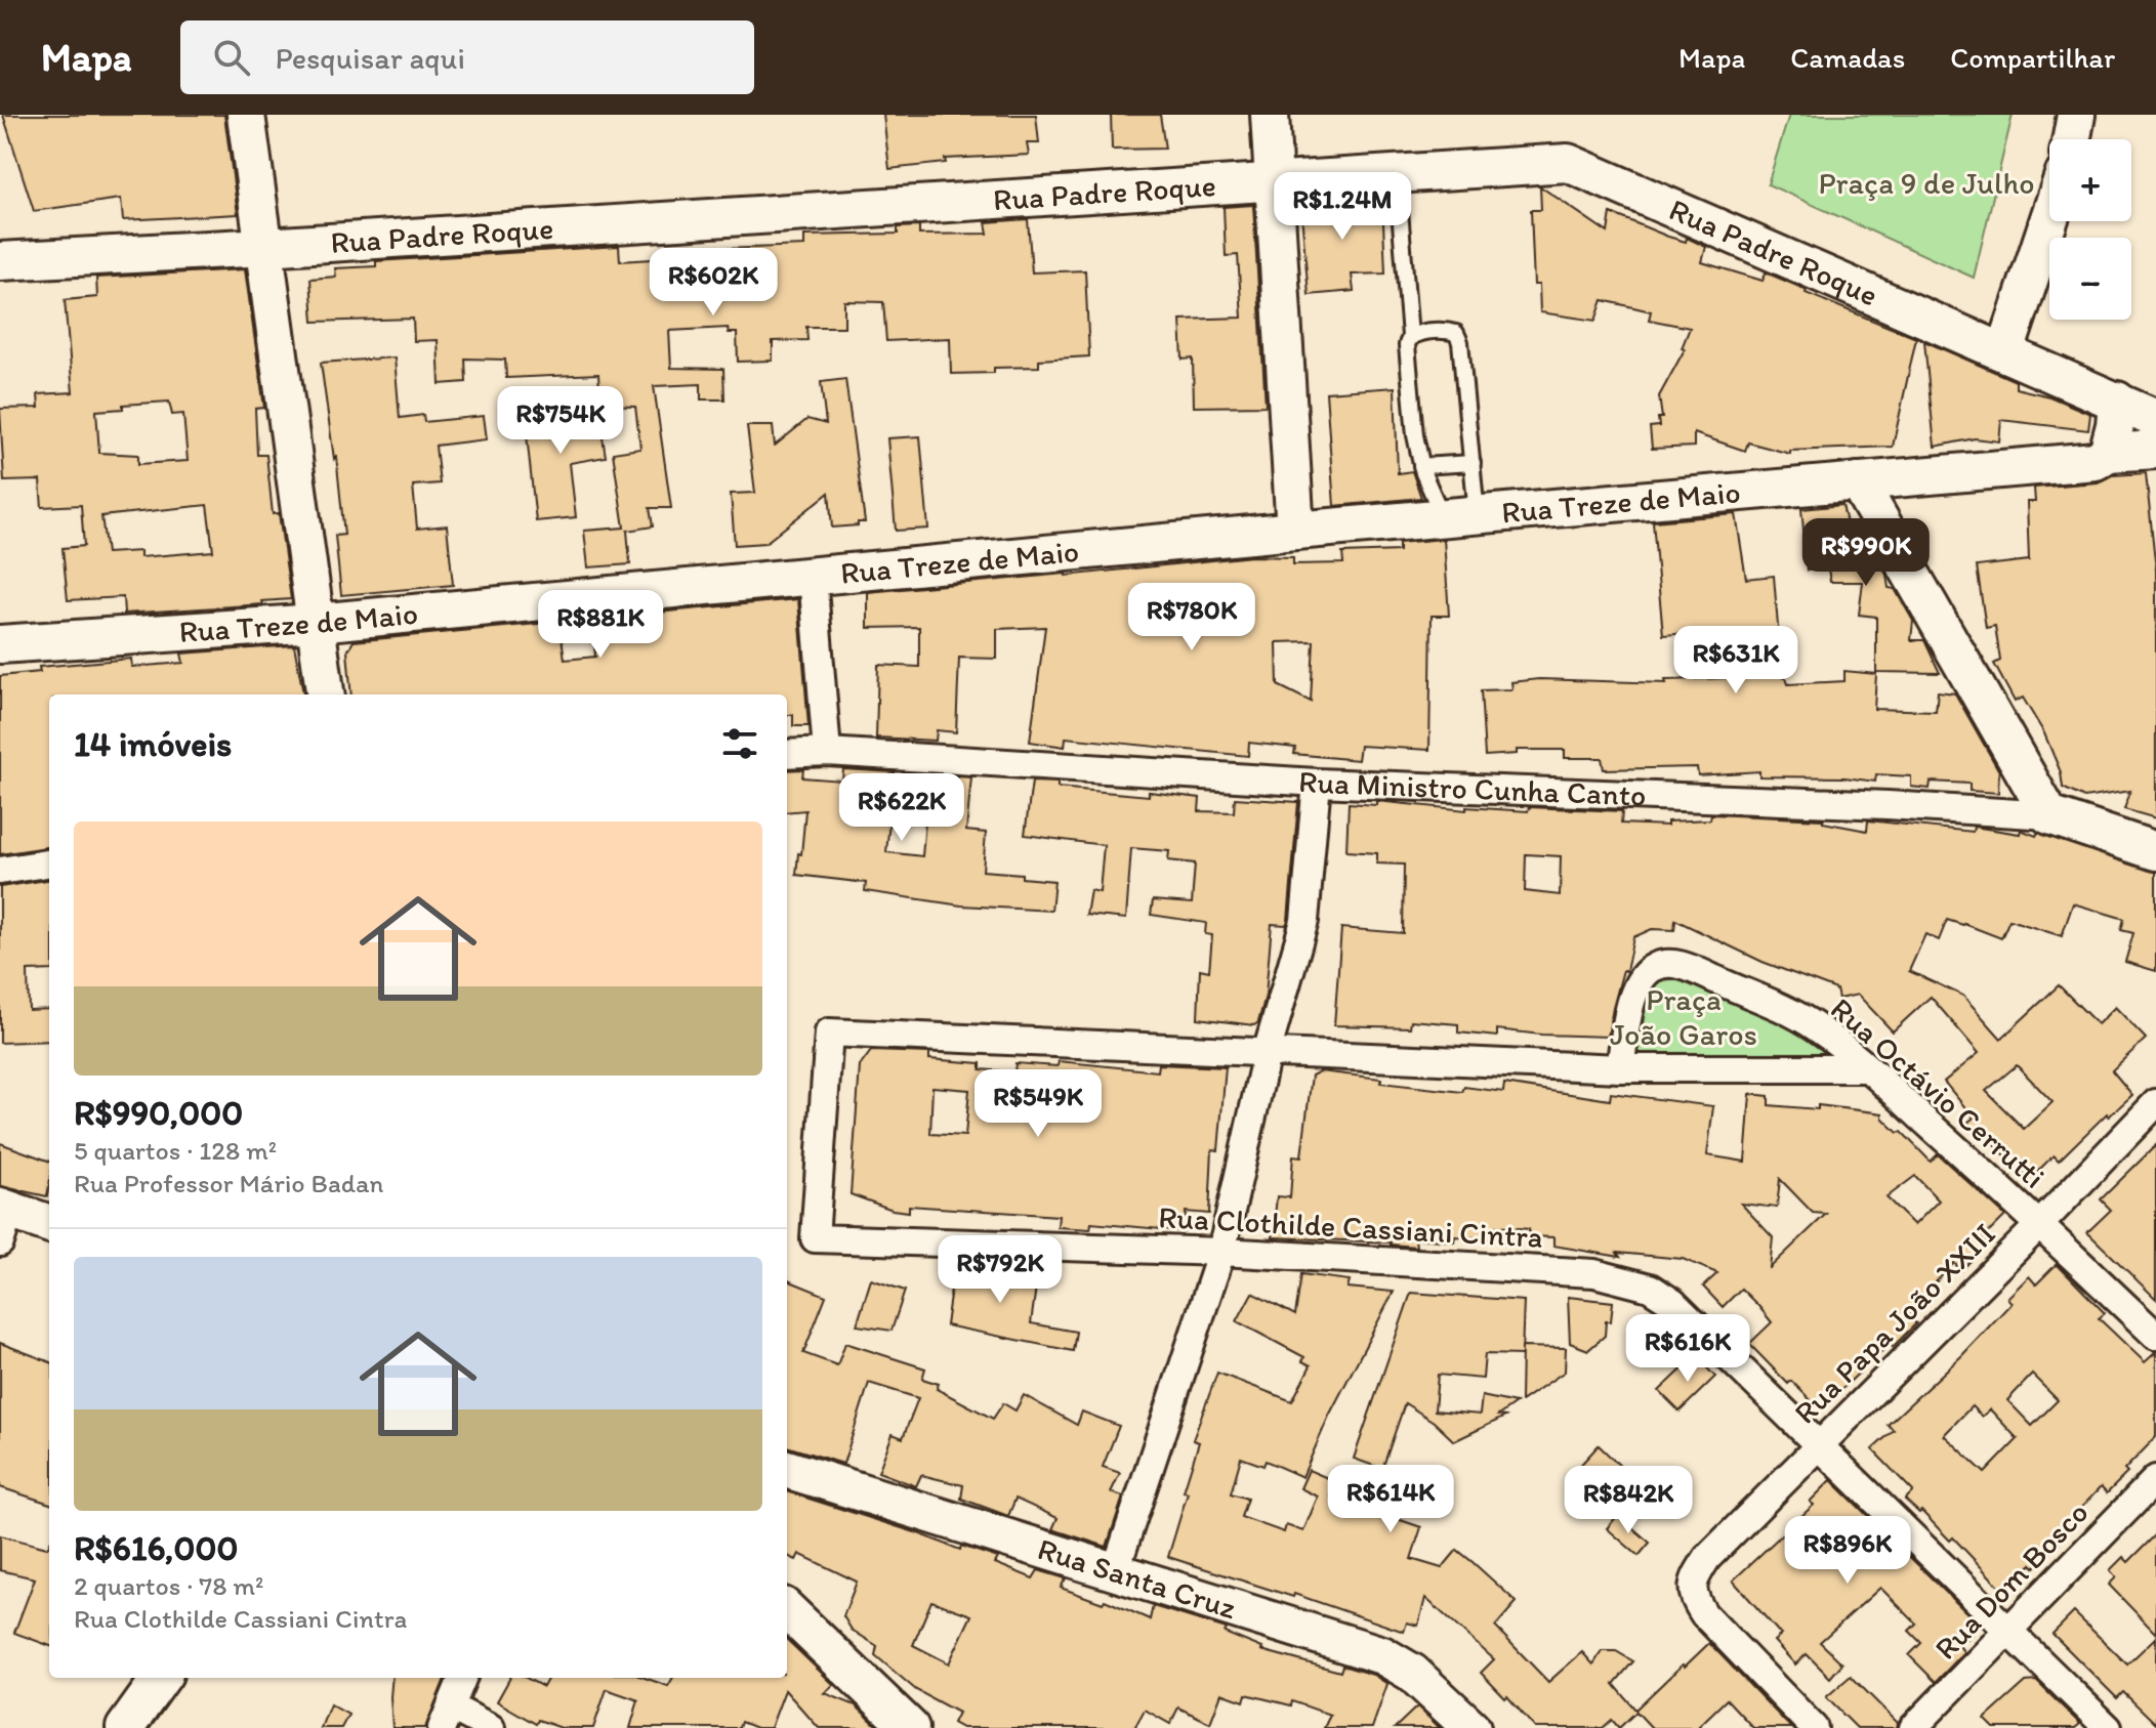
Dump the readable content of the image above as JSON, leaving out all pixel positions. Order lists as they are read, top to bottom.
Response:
{
  "streets": {
    "street": [
      "Rua Padre Roque",
      "Rua Treze de Maio",
      "Rua Ministro Cunha Canto",
      "Rua Octávio Cerrutti",
      "Rua Clothilde Cassiani Cintra",
      "Rua Papa João XXIII",
      "Rua Santa Cruz",
      "Rua Dom Bosco"
    ]
  },
  "crossings": [
    ["Rua Octávio Cerrutti", "Rua Papa João XXIII"],
    ["Rua Clothilde Cassiani Cintra", "Rua Papa João XXIII"],
    ["Rua Clothilde Cassiani Cintra", "Rua Dom Bosco"]
  ],
  "parks": ["Praça 9 de Julho", "Praça João Garos"],
  "page": {
    "header": "Mapa",
    "search": "Pesquisar aqui",
    "nav": ["Mapa", "Camadas", "Compartilhar"],
    "map_buttons": ["+", "−"],
    "price": [
      "R$1.24M",
      "R$602K",
      "R$754K",
      "R$990K",
      "R$780K",
      "R$881K",
      "R$631K",
      "R$622K",
      "R$549K",
      "R$792K",
      "R$616K",
      "R$614K",
      "R$842K",
      "R$896K"
    ],
    "heading": "14 imóveis",
    "list": [
      {
        "name": "R$990,000",
        "note": "5 quartos · 128 m² · Rua Professor Mário Badan"
      },
      {
        "name": "R$616,000",
        "note": "2 quartos · 78 m² · Rua Clothilde Cassiani Cintra"
      }
    ]
  }
}
